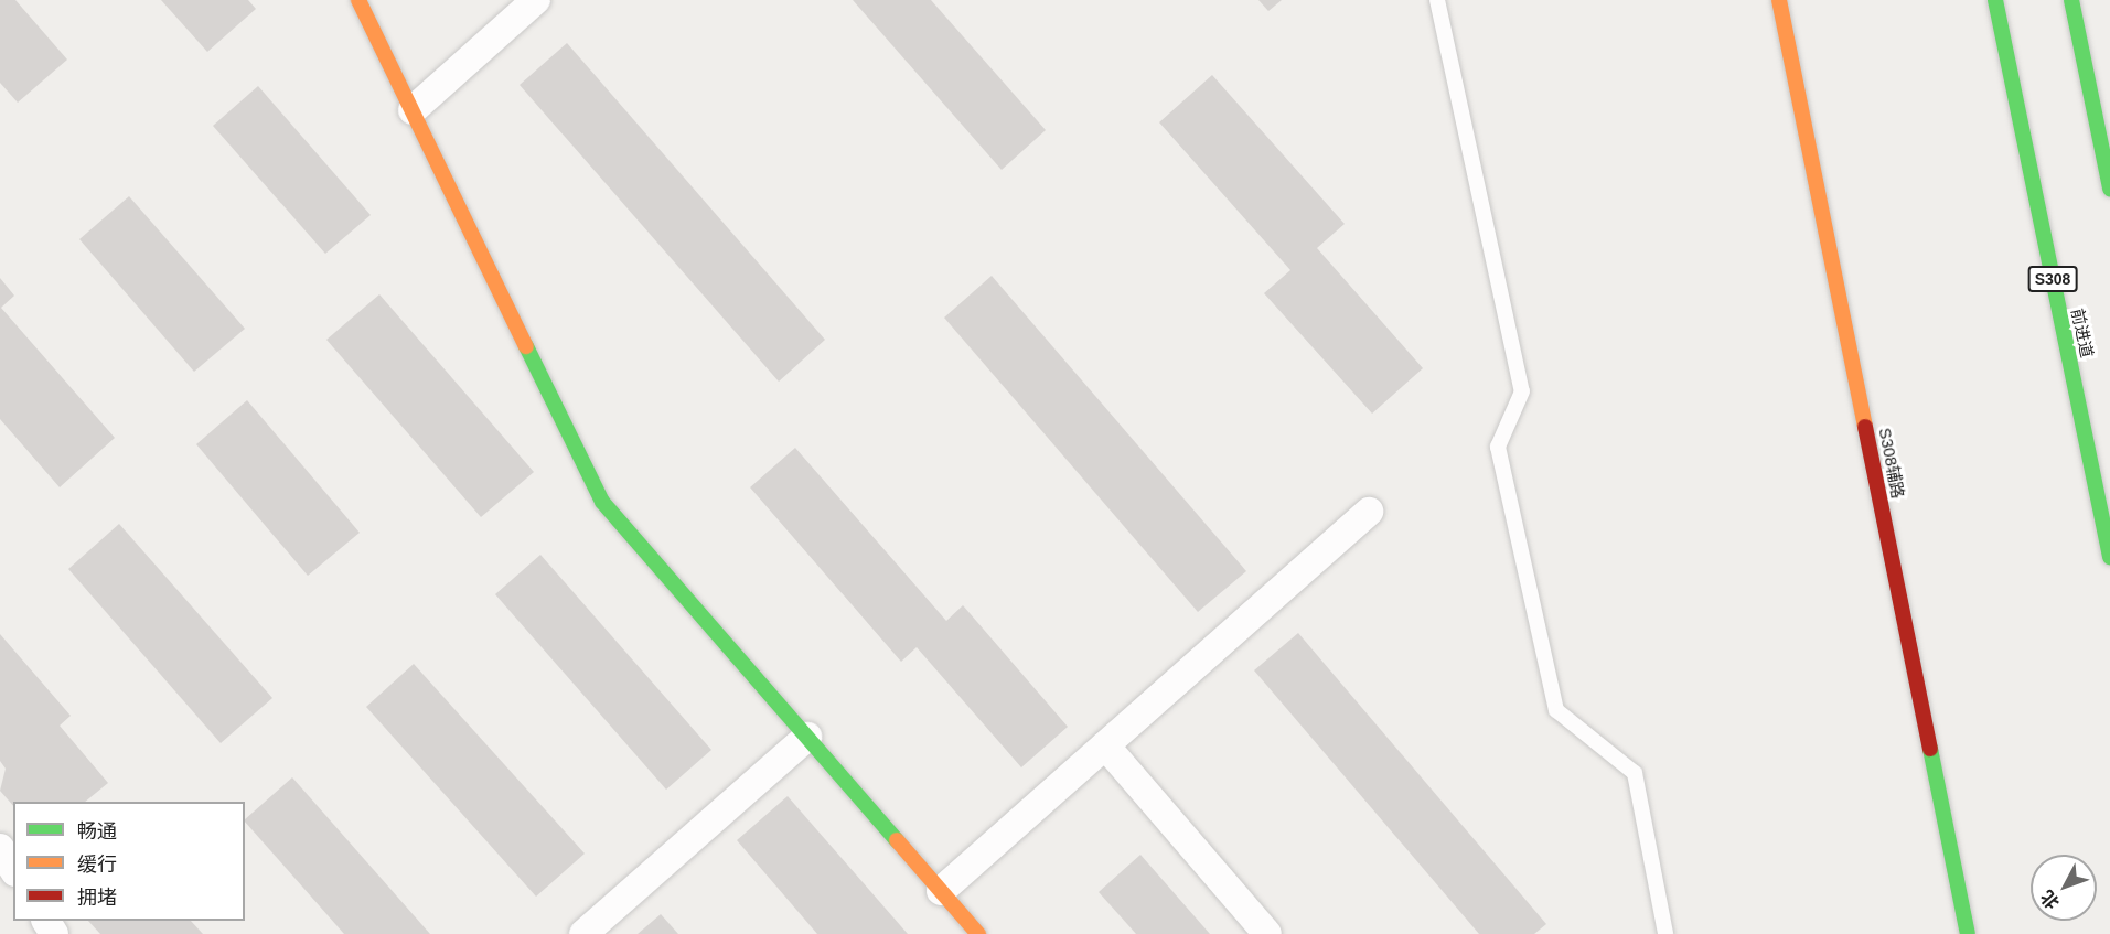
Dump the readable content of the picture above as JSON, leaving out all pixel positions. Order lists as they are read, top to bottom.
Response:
{
  "streets": {
    "main road": ["S308", "前进道", "S308辅路"]
  },
  "legend": ["畅通", "缓行", "拥堵"],
  "north": "bottom left"
}
